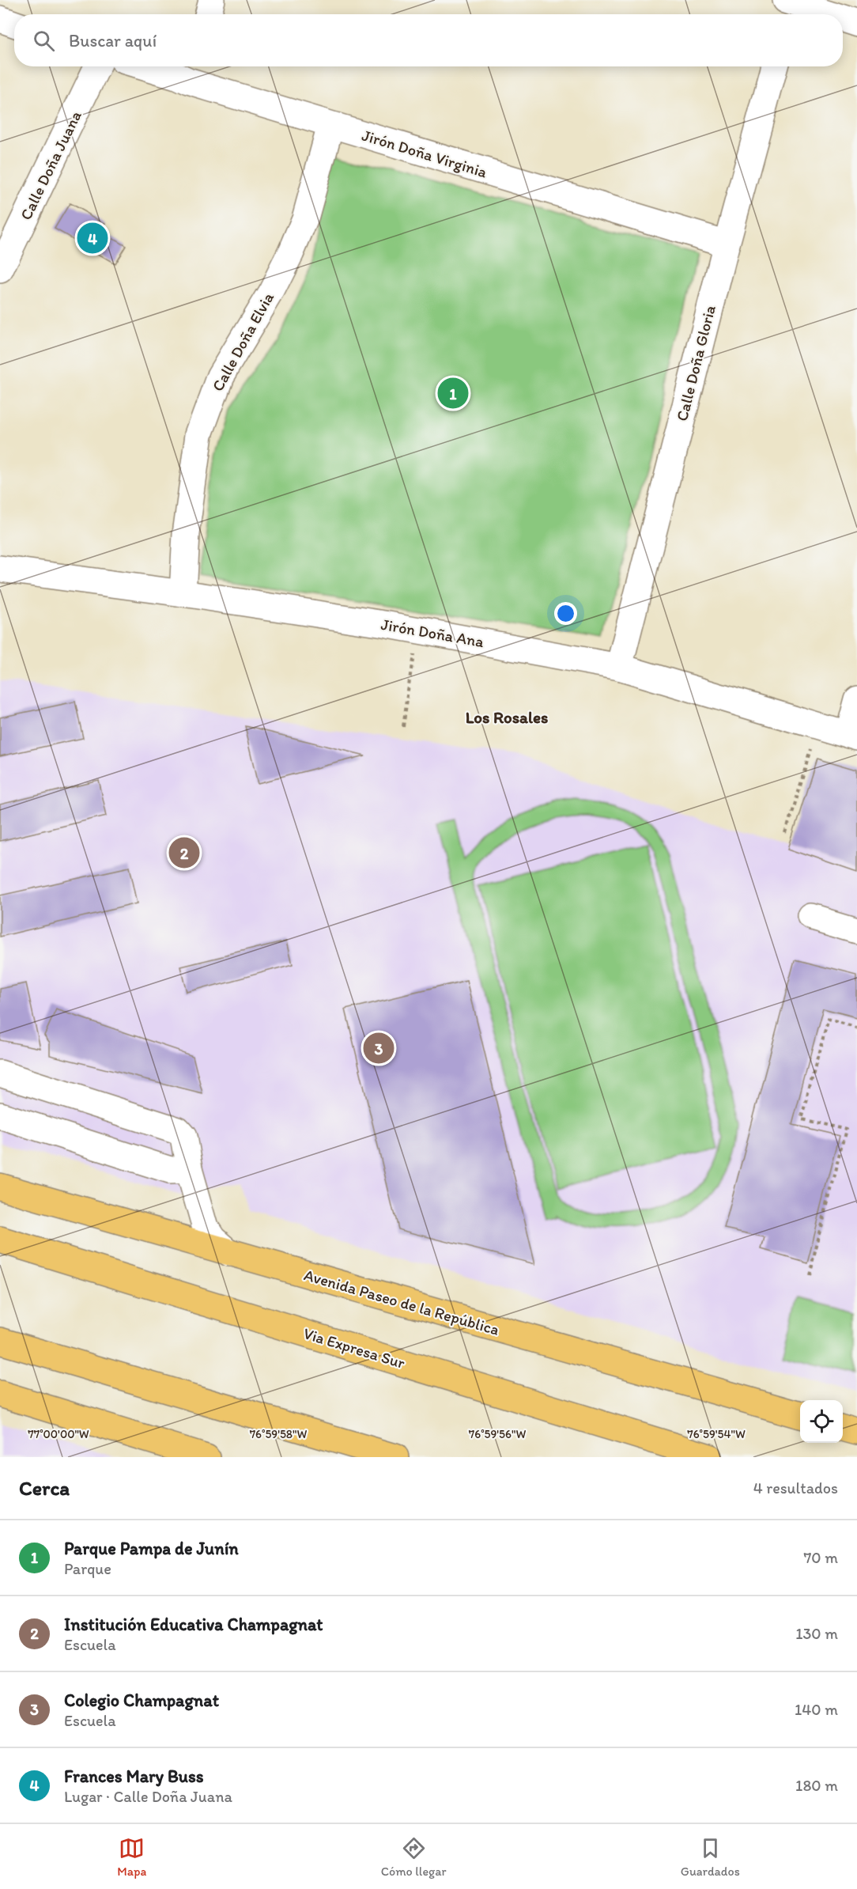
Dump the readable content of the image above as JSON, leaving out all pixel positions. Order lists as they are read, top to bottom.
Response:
{
  "streets": {
    "main road": ["Avenida Paseo de la República", "Via Expresa Sur"],
    "street": [
      "Jirón Doña Virginia",
      "Calle Doña Juana",
      "Calle Doña Elvia",
      "Calle Doña Gloria",
      "Jirón Doña Ana"
    ]
  },
  "crossings": [
    ["Jirón Doña Virginia", "Calle Doña Elvia"],
    ["Jirón Doña Virginia", "Calle Doña Gloria"],
    ["Calle Doña Elvia", "Jirón Doña Ana"],
    ["Calle Doña Gloria", "Jirón Doña Ana"]
  ],
  "districts": ["Los Rosales"],
  "page": {
    "search": "Buscar aquí",
    "pins": [
      "4",
      "1",
      "2",
      "3"
    ],
    "heading": ["Cerca", "4 resultados"],
    "list": [
      {
        "mark": "1",
        "name": "Parque Pampa de Junín",
        "note": "Parque",
        "value": "70 m"
      },
      {
        "mark": "2",
        "name": "Institución Educativa Champagnat",
        "note": "Escuela",
        "value": "130 m"
      },
      {
        "mark": "3",
        "name": "Colegio Champagnat",
        "note": "Escuela",
        "value": "140 m"
      },
      {
        "mark": "4",
        "name": "Frances Mary Buss",
        "note": "Lugar · Calle Doña Juana",
        "value": "180 m"
      }
    ],
    "nav": ["Mapa", "Cómo llegar", "Guardados"]
  },
  "coordinates": [
    "77°00'00\"W",
    "76°59'58\"W",
    "76°59'56\"W",
    "76°59'54\"W"
  ]
}
